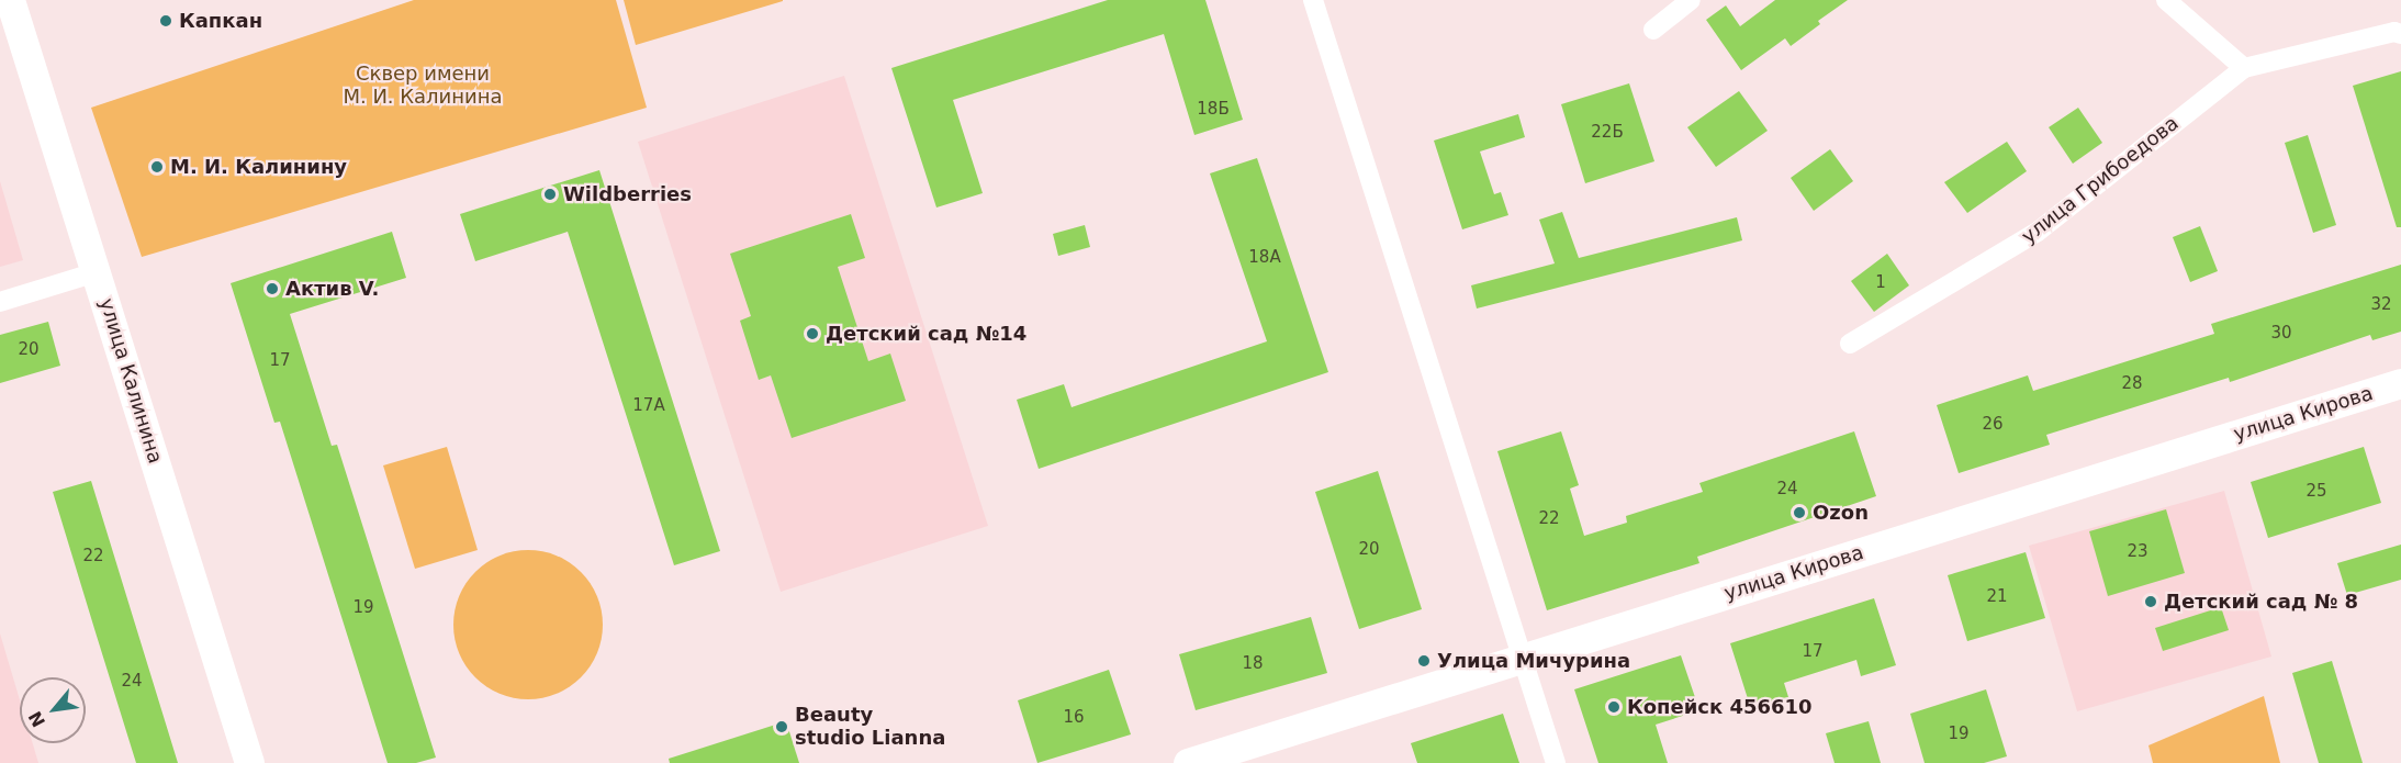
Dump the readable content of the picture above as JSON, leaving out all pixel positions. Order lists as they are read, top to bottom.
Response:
{
  "streets": {
    "main road": ["улица Калинина", "улица Кирова"],
    "street": ["улица Грибоедова"]
  },
  "parks": ["Сквер имени М. И. Калинина"],
  "places": [
    "Капкан",
    "М. И. Калинину",
    "Wildberries",
    "Актив V.",
    "Детский сад №14",
    "Ozon",
    "Детский сад № 8",
    "Улица Мичурина",
    "Копейск 456610",
    "Beauty studio Lianna"
  ],
  "house_numbers": [
    "18Б",
    "22Б",
    "18А",
    "1",
    "32",
    "30",
    "20",
    "17",
    "28",
    "17А",
    "26",
    "24",
    "25",
    "22",
    "20",
    "23",
    "22",
    "21",
    "19",
    "17",
    "18",
    "24",
    "16",
    "19"
  ],
  "north": "bottom left"
}
